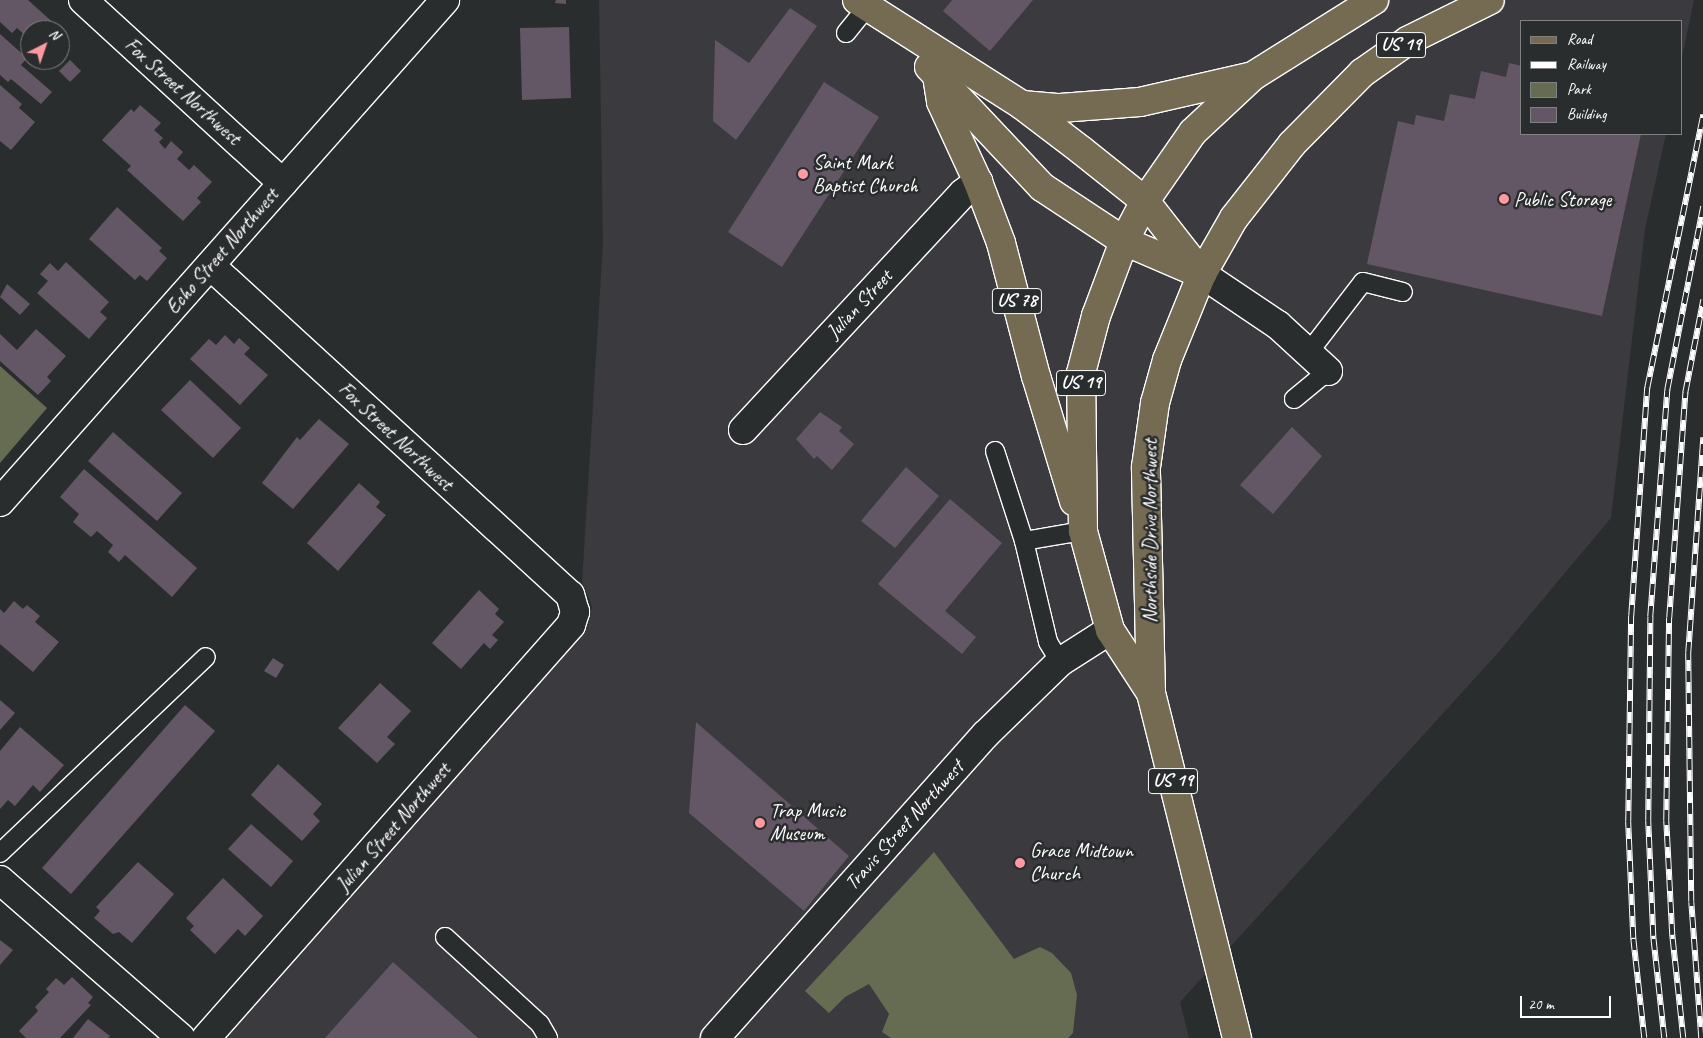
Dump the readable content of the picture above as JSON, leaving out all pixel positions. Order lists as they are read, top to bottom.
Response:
{
  "streets": {
    "main road": ["US 19", "US 78", "Northside Drive Northwest"],
    "street": [
      "Fox Street Northwest",
      "Echo Street Northwest",
      "Julian Street",
      "Travis Street Northwest",
      "Julian Street Northwest"
    ]
  },
  "crossings": [
    ["Fox Street Northwest", "Echo Street Northwest"],
    ["Fox Street Northwest", "Julian Street Northwest"],
    ["US 78", "Julian Street"],
    ["US 78", "Northside Drive Northwest"],
    ["Northside Drive Northwest", "Travis Street Northwest"]
  ],
  "places": [
    "Saint Mark Baptist Church",
    "Public Storage",
    "Trap Music Museum",
    "Grace Midtown Church"
  ],
  "legend": [
    "Road",
    "Railway",
    "Park",
    "Building"
  ],
  "scale_bar": "20 m",
  "north": "top right"
}
